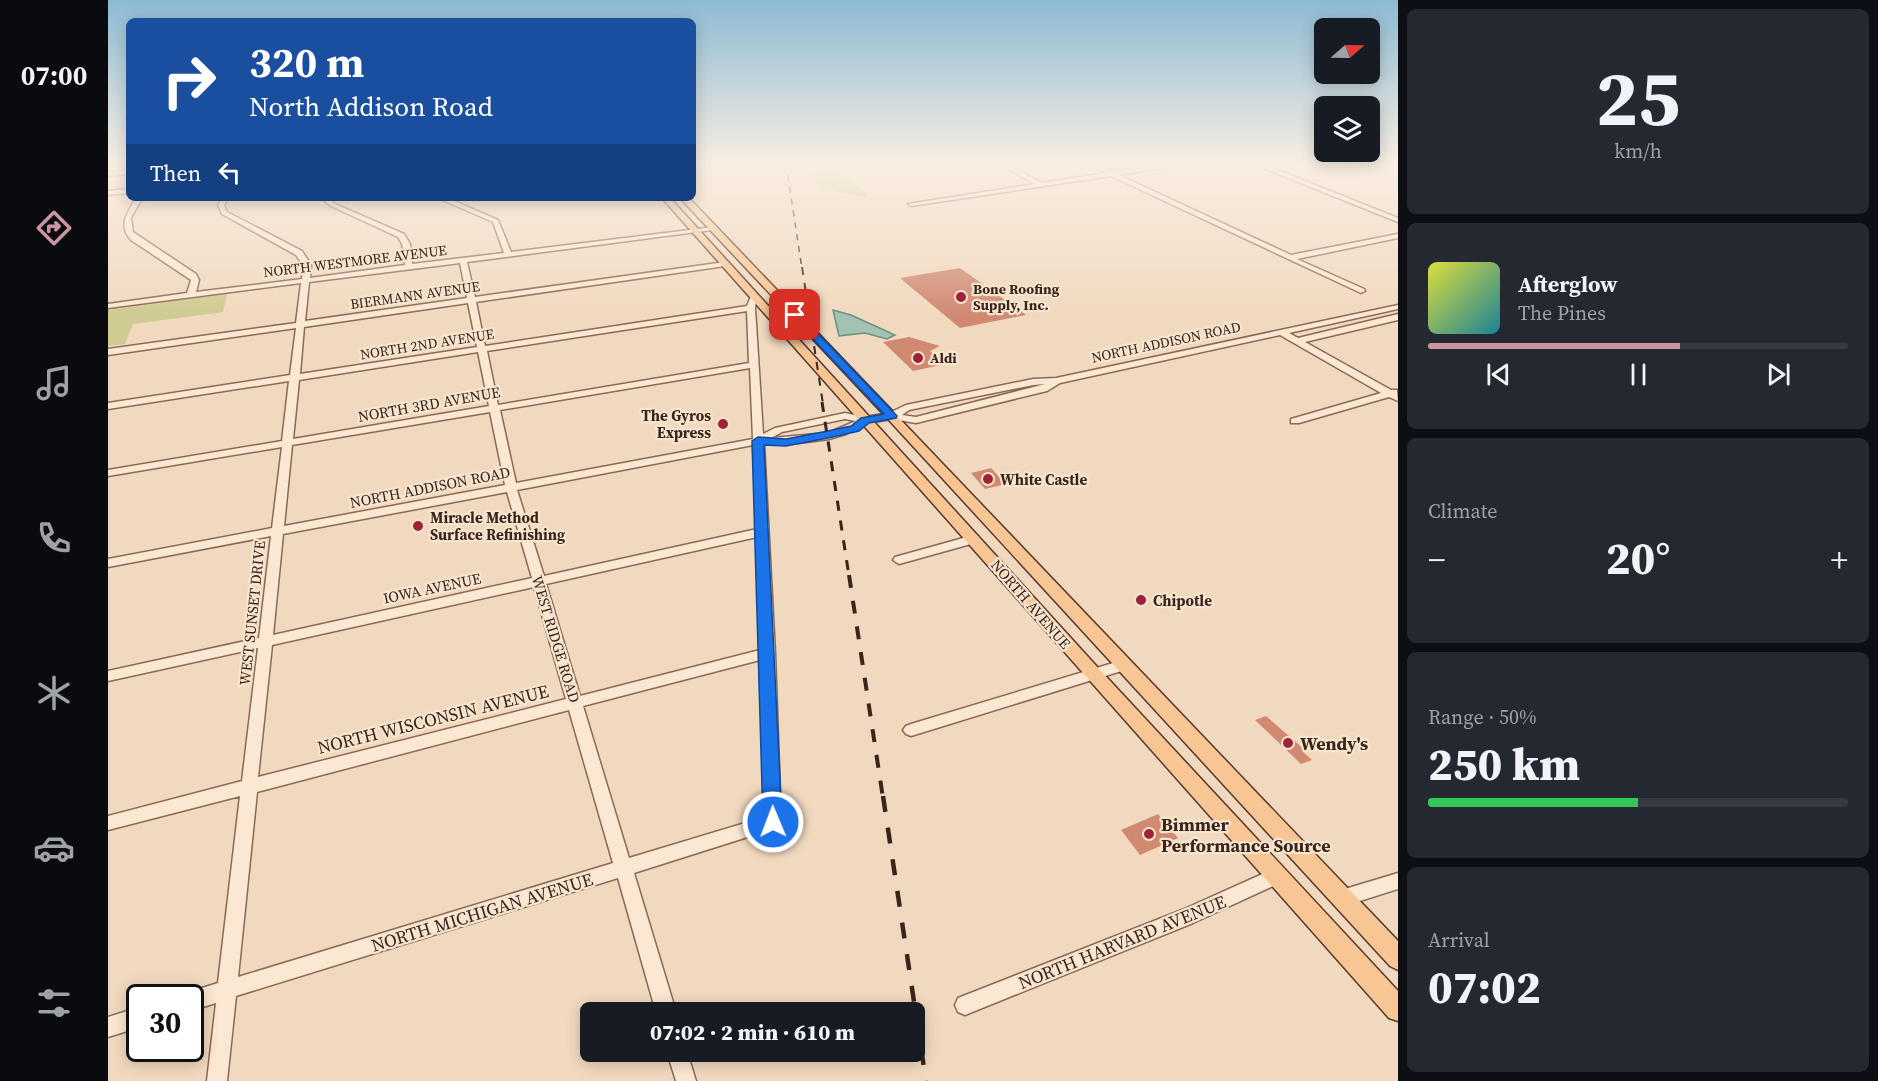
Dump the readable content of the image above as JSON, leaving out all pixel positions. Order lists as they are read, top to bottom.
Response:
{
  "streets": {
    "main road": ["NORTH AVENUE"],
    "street": [
      "NORTH WESTMORE AVENUE",
      "BIERMANN AVENUE",
      "NORTH ADDISON ROAD",
      "NORTH 2ND AVENUE",
      "NORTH 3RD AVENUE",
      "IOWA AVENUE",
      "WEST SUNSET DRIVE",
      "WEST RIDGE ROAD",
      "NORTH WISCONSIN AVENUE",
      "NORTH MICHIGAN AVENUE",
      "NORTH HARVARD AVENUE"
    ]
  },
  "crossings": [
    ["NORTH WESTMORE AVENUE", "NORTH AVENUE"],
    ["NORTH WESTMORE AVENUE", "WEST SUNSET DRIVE"],
    ["NORTH WESTMORE AVENUE", "WEST RIDGE ROAD"],
    ["BIERMANN AVENUE", "NORTH AVENUE"],
    ["BIERMANN AVENUE", "WEST SUNSET DRIVE"],
    ["BIERMANN AVENUE", "WEST RIDGE ROAD"],
    ["NORTH ADDISON ROAD", "NORTH AVENUE"],
    ["NORTH ADDISON ROAD", "WEST SUNSET DRIVE"],
    ["NORTH ADDISON ROAD", "WEST RIDGE ROAD"],
    ["NORTH 2ND AVENUE", "NORTH AVENUE"],
    ["NORTH 2ND AVENUE", "WEST SUNSET DRIVE"],
    ["NORTH 2ND AVENUE", "WEST RIDGE ROAD"],
    ["NORTH 3RD AVENUE", "WEST SUNSET DRIVE"],
    ["NORTH 3RD AVENUE", "WEST RIDGE ROAD"],
    ["IOWA AVENUE", "WEST SUNSET DRIVE"],
    ["IOWA AVENUE", "WEST RIDGE ROAD"],
    ["NORTH AVENUE", "NORTH HARVARD AVENUE"],
    ["WEST SUNSET DRIVE", "NORTH WISCONSIN AVENUE"],
    ["WEST SUNSET DRIVE", "NORTH MICHIGAN AVENUE"],
    ["WEST RIDGE ROAD", "NORTH WISCONSIN AVENUE"],
    ["WEST RIDGE ROAD", "NORTH MICHIGAN AVENUE"],
    ["NORTH WISCONSIN AVENUE", "NORTH MICHIGAN AVENUE"]
  ],
  "places": [
    "Bone Roofing Supply, Inc.",
    "Aldi",
    "The Gyros Express",
    "White Castle",
    "Miracle Method Surface Refinishing",
    "Chipotle",
    "Wendy's",
    "Bimmer Performance Source"
  ],
  "north": "right",
  "page": {
    "tabs": "07:00",
    "tile": [
      ["25", "km/h"],
      "Climate",
      ["Range · 50%", "250 km"],
      ["Arrival", "07:02"]
    ],
    "turn": ["320 m", "North Addison Road"],
    "then": "Then",
    "song": ["Afterglow", "The Pines"],
    "heat": ["−", "20°", "+"],
    "limit": "30",
    "trip": "07:02 · 2 min · 610 m"
  }
}
